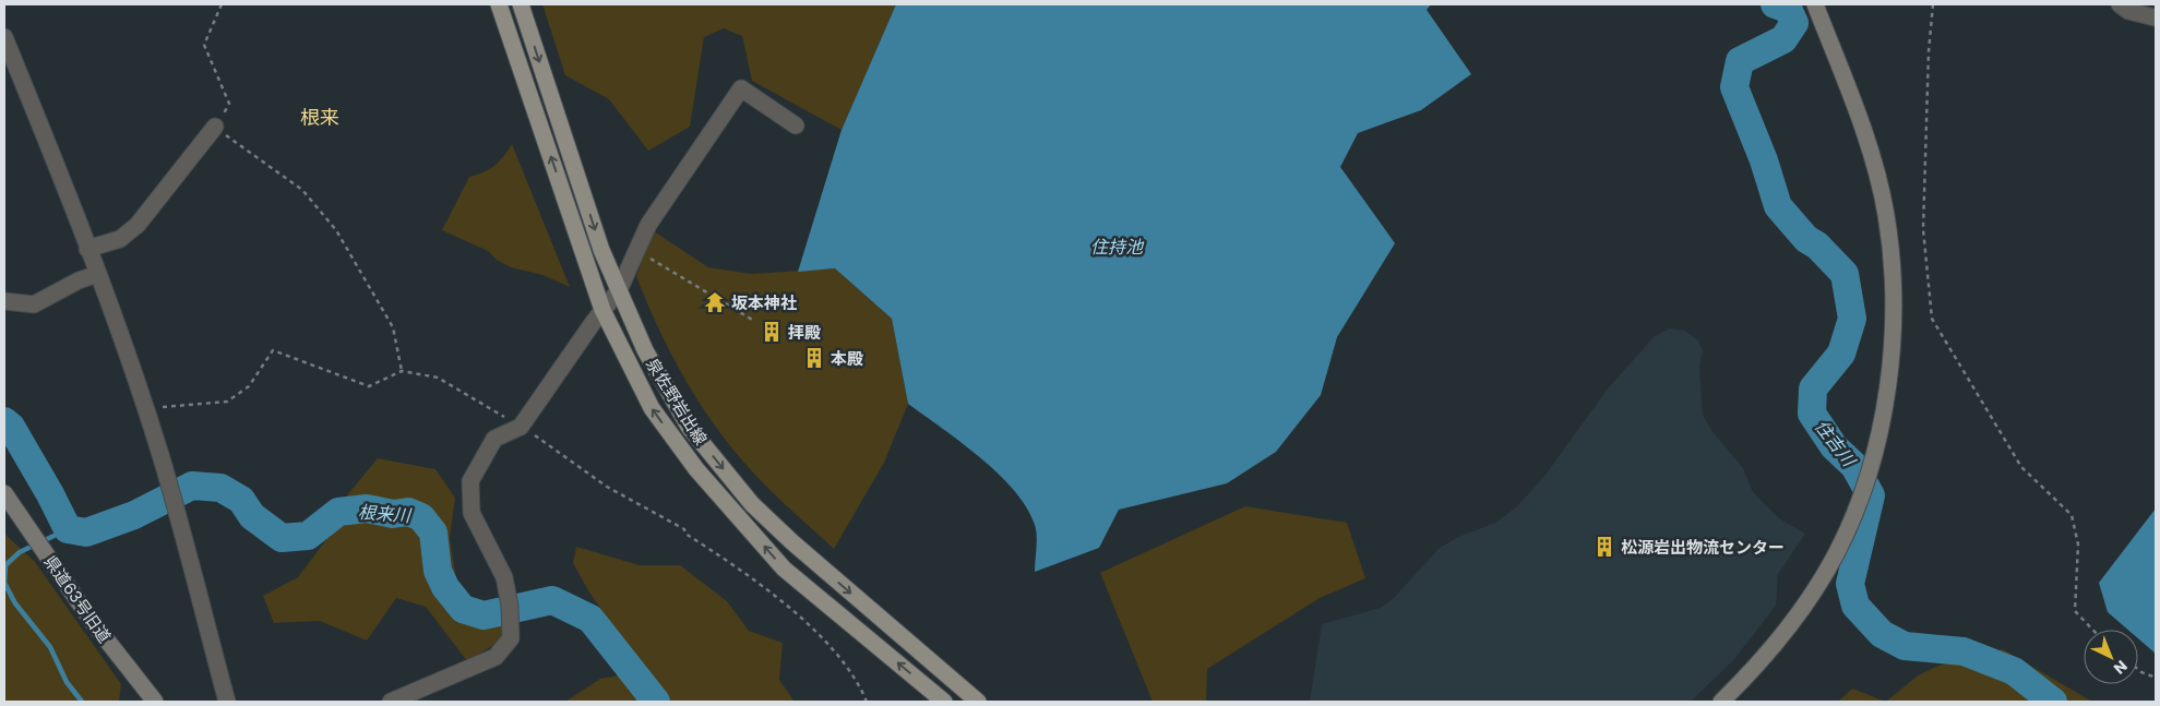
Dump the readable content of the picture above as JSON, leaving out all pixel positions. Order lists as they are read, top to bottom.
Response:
{
  "streets": {
    "main road": ["泉佐野岩出線"],
    "street": ["県道63号旧道"]
  },
  "districts": ["根来"],
  "water": ["住持池", "住吉川", "根来川"],
  "places": {
    "temple": ["坂本神社"],
    "building": ["拝殿", "本殿", "松源岩出物流センター"]
  },
  "north": "bottom right"
}
